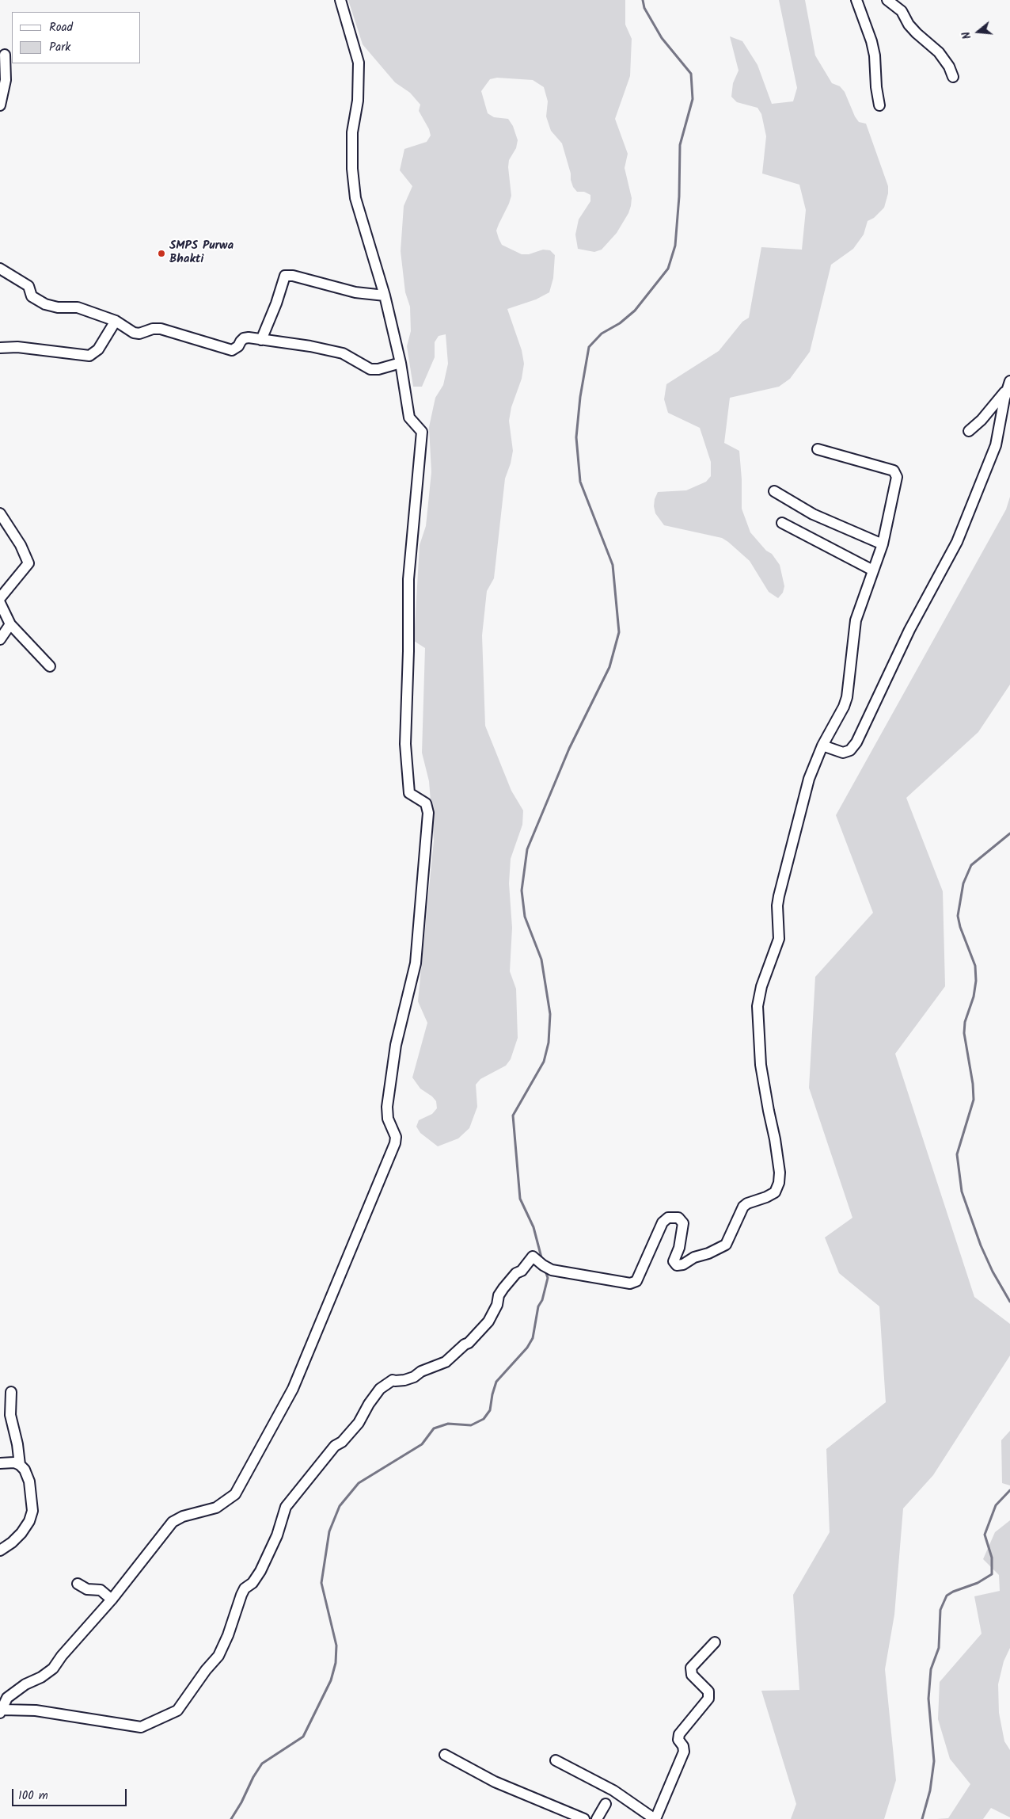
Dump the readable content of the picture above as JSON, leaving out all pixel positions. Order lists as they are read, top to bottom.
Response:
{
  "places": ["SMPS Purwa Bhakti"],
  "legend": ["Road", "Park"],
  "scale_bar": "100 m",
  "north": "left"
}
